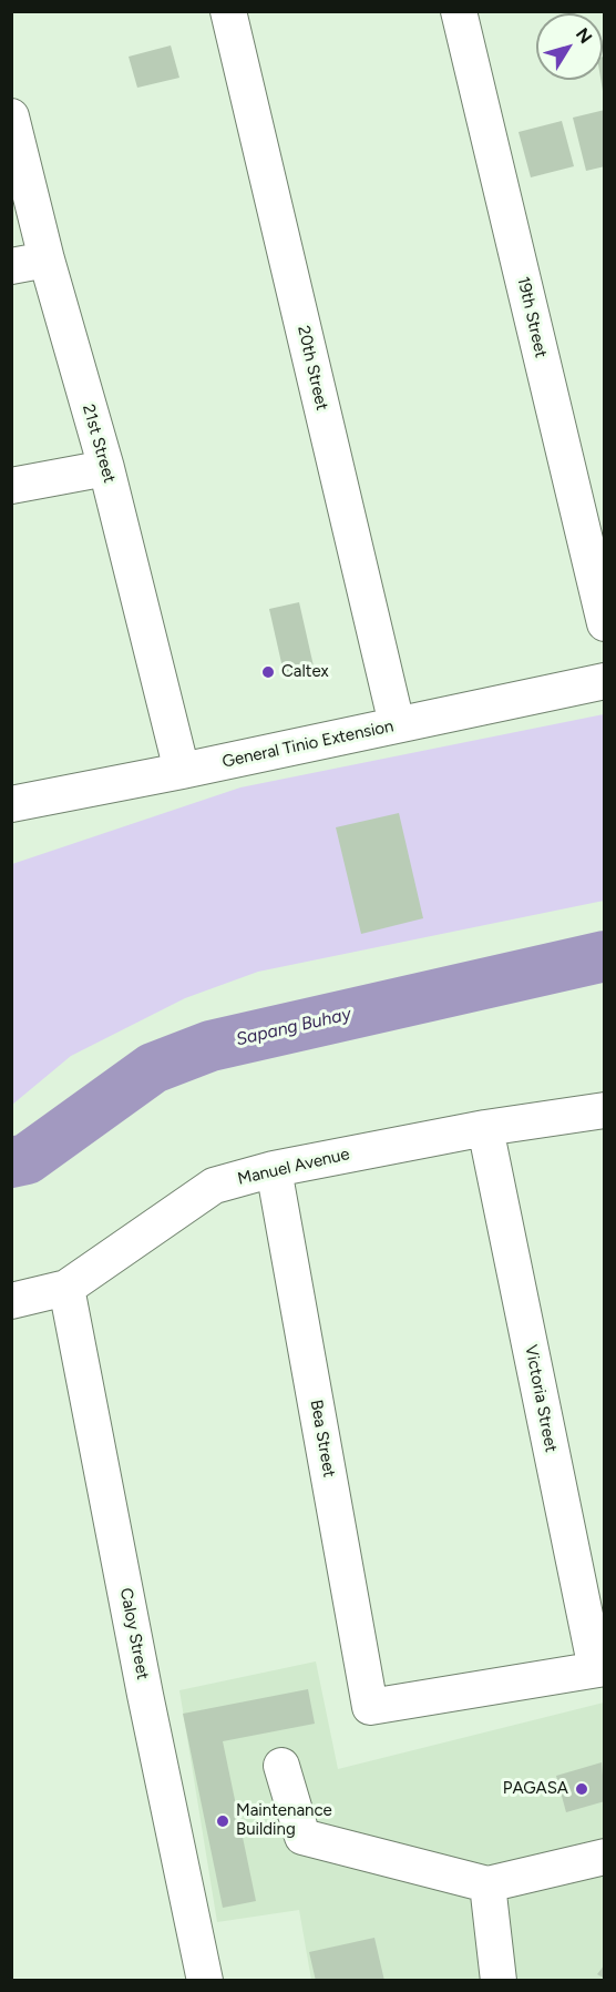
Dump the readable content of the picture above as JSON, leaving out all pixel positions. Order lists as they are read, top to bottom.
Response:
{
  "streets": {
    "street": [
      "19th Street",
      "20th Street",
      "21st Street",
      "General Tinio Extension",
      "Manuel Avenue",
      "Victoria Street",
      "Bea Street",
      "Caloy Street"
    ]
  },
  "crossings": [
    ["20th Street", "General Tinio Extension"],
    ["21st Street", "General Tinio Extension"],
    ["Manuel Avenue", "Victoria Street"],
    ["Manuel Avenue", "Bea Street"],
    ["Manuel Avenue", "Caloy Street"],
    ["Victoria Street", "Bea Street"]
  ],
  "water": ["Sapang Buhay"],
  "places": ["Caltex", "PAGASA", "Maintenance Building"],
  "north": "top right"
}
